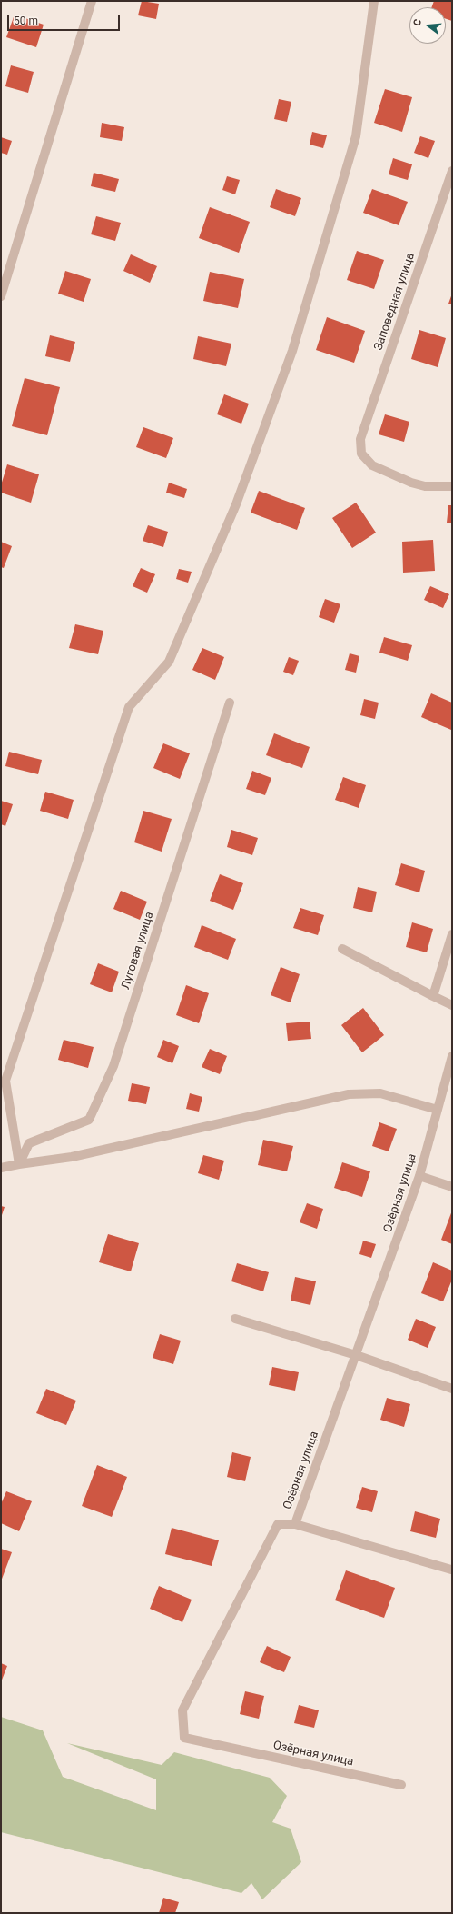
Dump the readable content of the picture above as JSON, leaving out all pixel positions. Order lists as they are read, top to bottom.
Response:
{
  "streets": {
    "street": ["Заповедная улица", "Луговая улица", "Озёрная улица"]
  },
  "scale_bar": "50 m",
  "north": "left"
}
